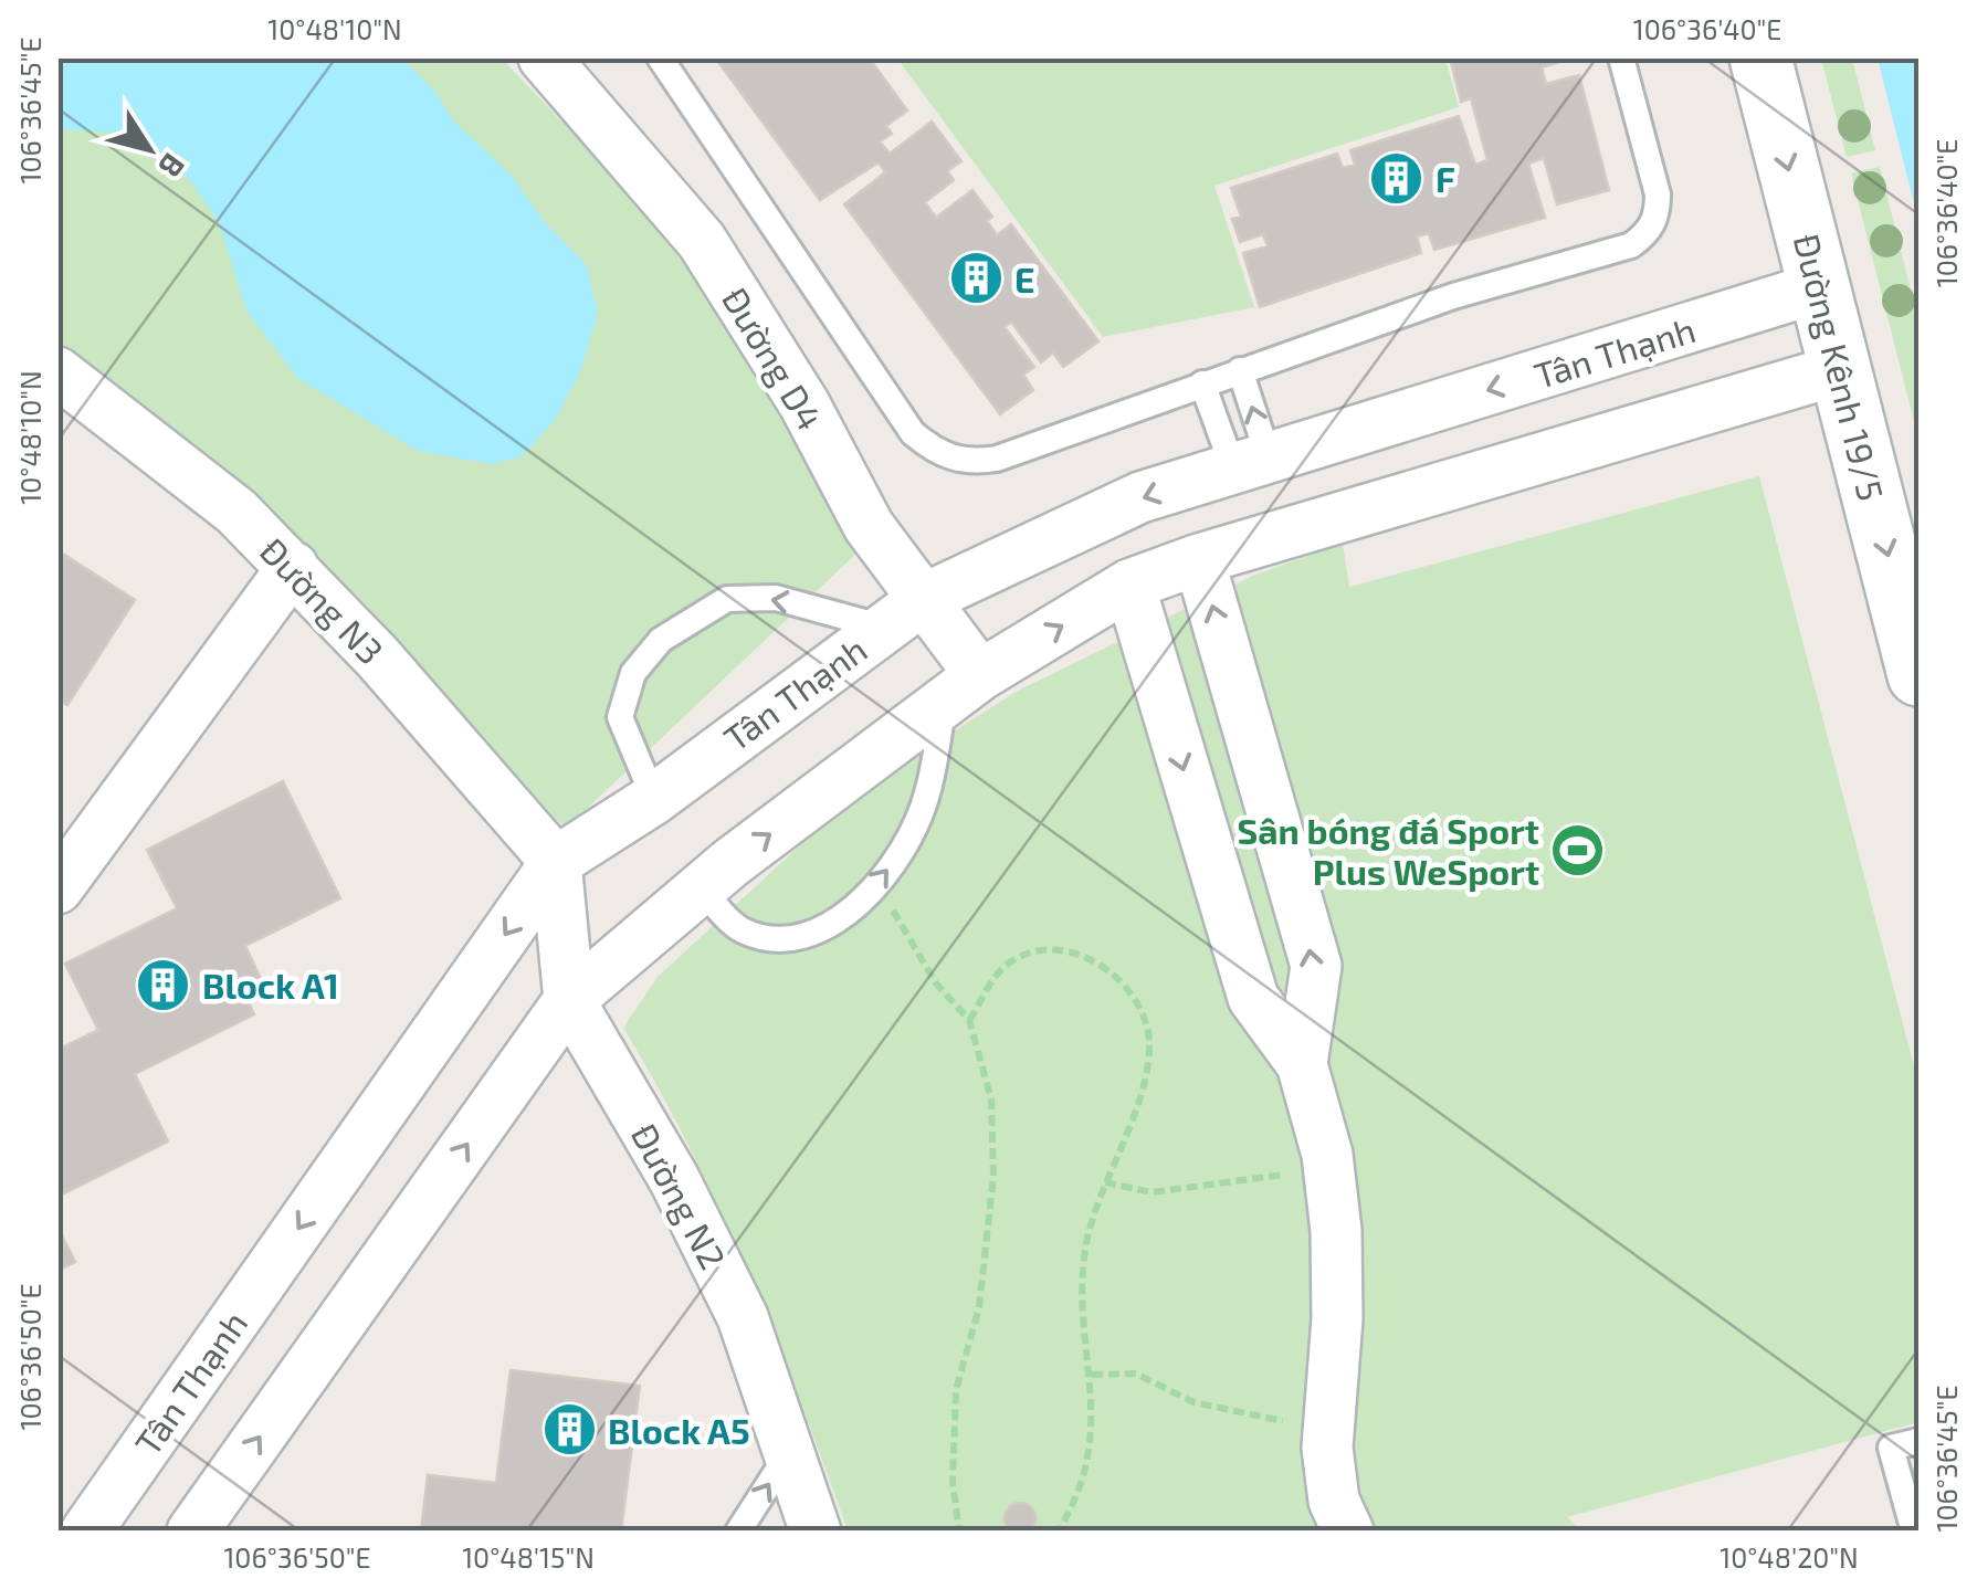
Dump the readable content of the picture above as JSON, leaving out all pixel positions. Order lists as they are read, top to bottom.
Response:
{
  "streets": {
    "street": [
      "Tân Thạnh",
      "Đường D4",
      "Đường Kênh 19/5",
      "Đường N3",
      "Đường N2"
    ]
  },
  "crossings": [
    ["Tân Thạnh", "Đường D4"],
    ["Tân Thạnh", "Đường Kênh 19/5"],
    ["Tân Thạnh", "Đường N3"],
    ["Tân Thạnh", "Đường N2"],
    ["Đường N3", "Đường N2"]
  ],
  "one_way": ["Đường Kênh 19/5"],
  "places": {
    "building": [
      "F",
      "E",
      "Block A1",
      "Block A5"
    ],
    "sports": ["Sân bóng đá Sport Plus WeSport"]
  },
  "north": "bottom right",
  "coordinates": [
    "10°48'10\"N",
    "106°36'40\"E",
    "106°36'45\"E",
    "106°36'50\"E",
    "10°48'15\"N",
    "10°48'20\"N"
  ]
}
